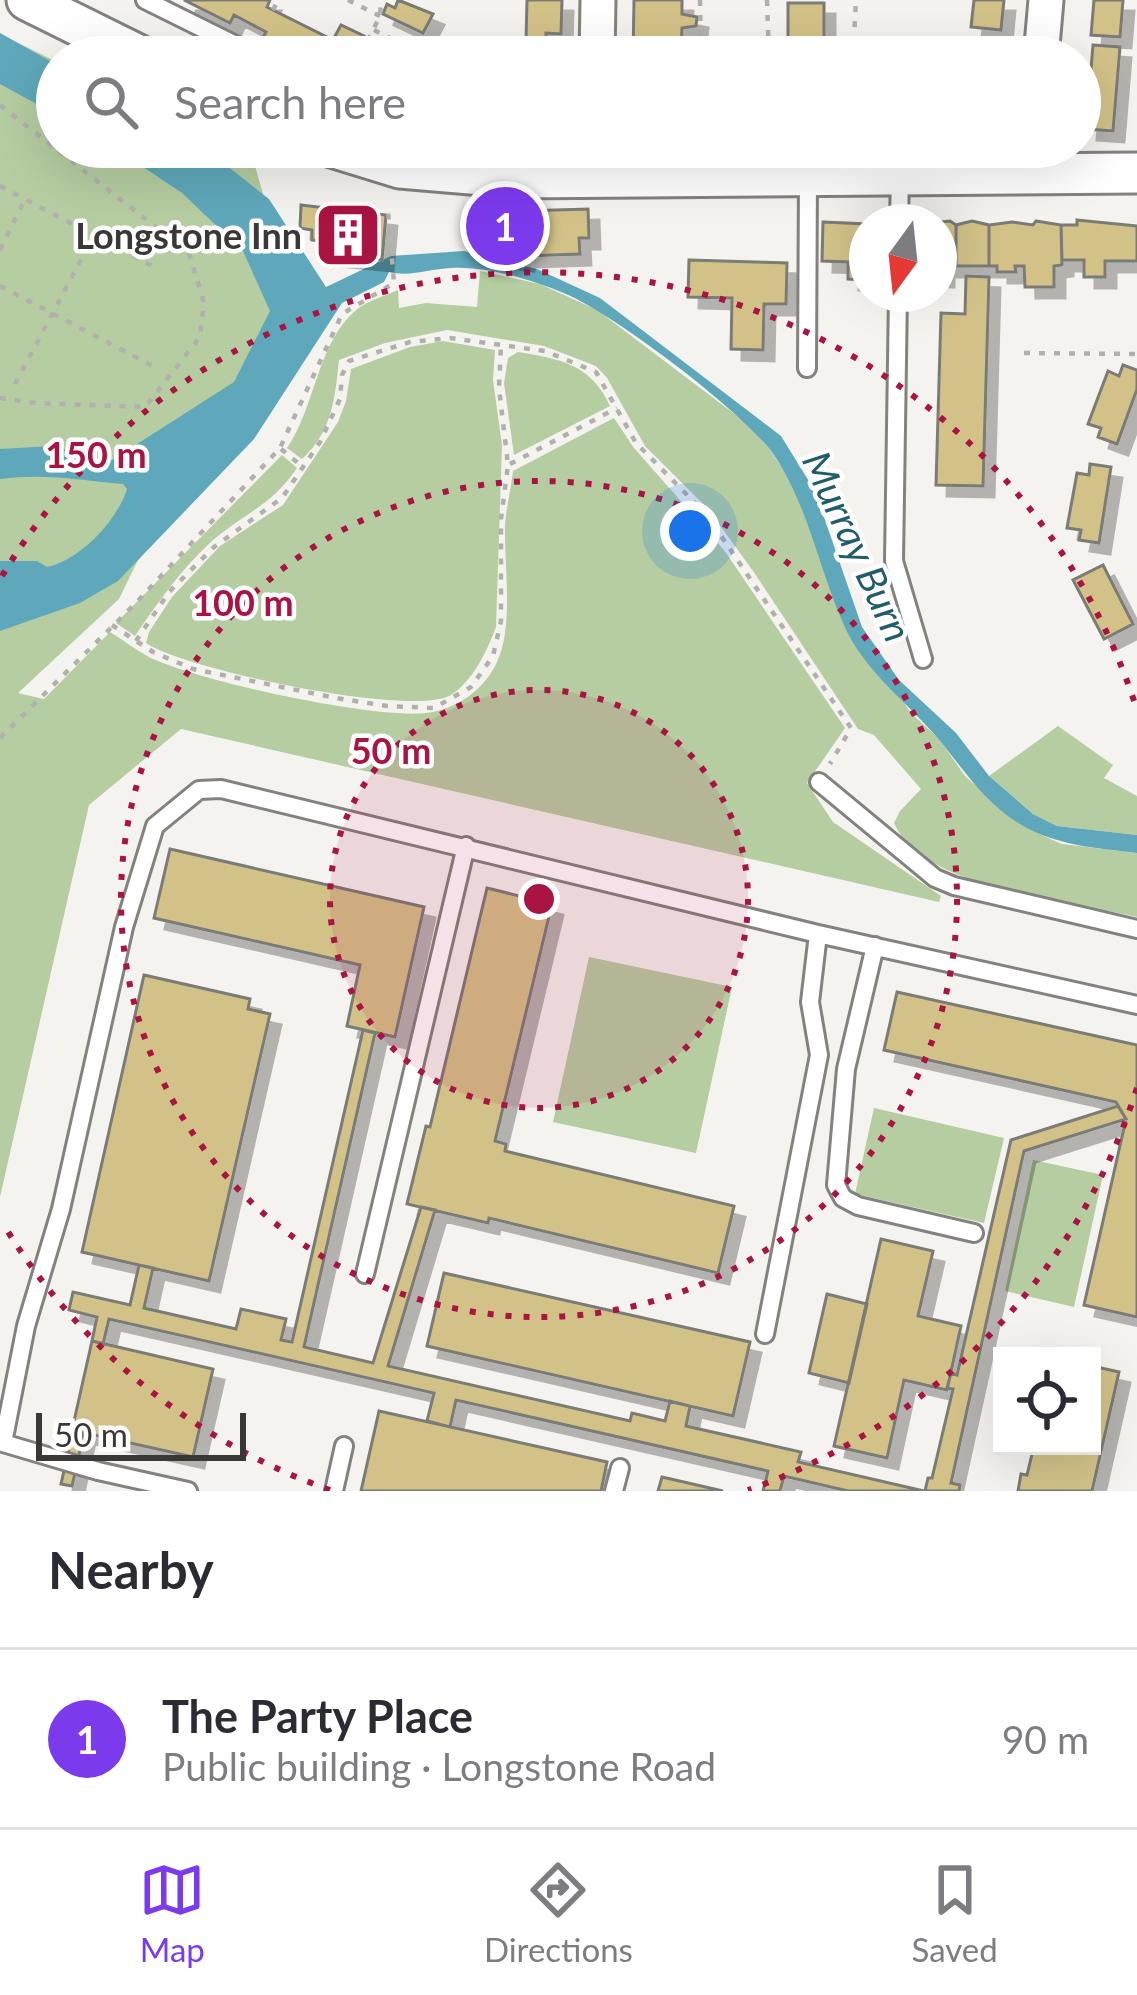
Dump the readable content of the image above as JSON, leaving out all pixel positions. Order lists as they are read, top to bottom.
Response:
{
  "water": ["Murray Burn"],
  "places": {
    "building": ["Longstone Inn"]
  },
  "scale_bar": "50 m",
  "north": "bottom",
  "page": {
    "search": "Search here",
    "pins": "1",
    "scale": "50 m",
    "heading": "Nearby",
    "list": [
      {
        "mark": "1",
        "name": "The Party Place",
        "note": "Public building · Longstone Road",
        "value": "90 m"
      }
    ],
    "nav": ["Map", "Directions", "Saved"]
  },
  "rings": ["150 m", "100 m", "50 m"]
}
